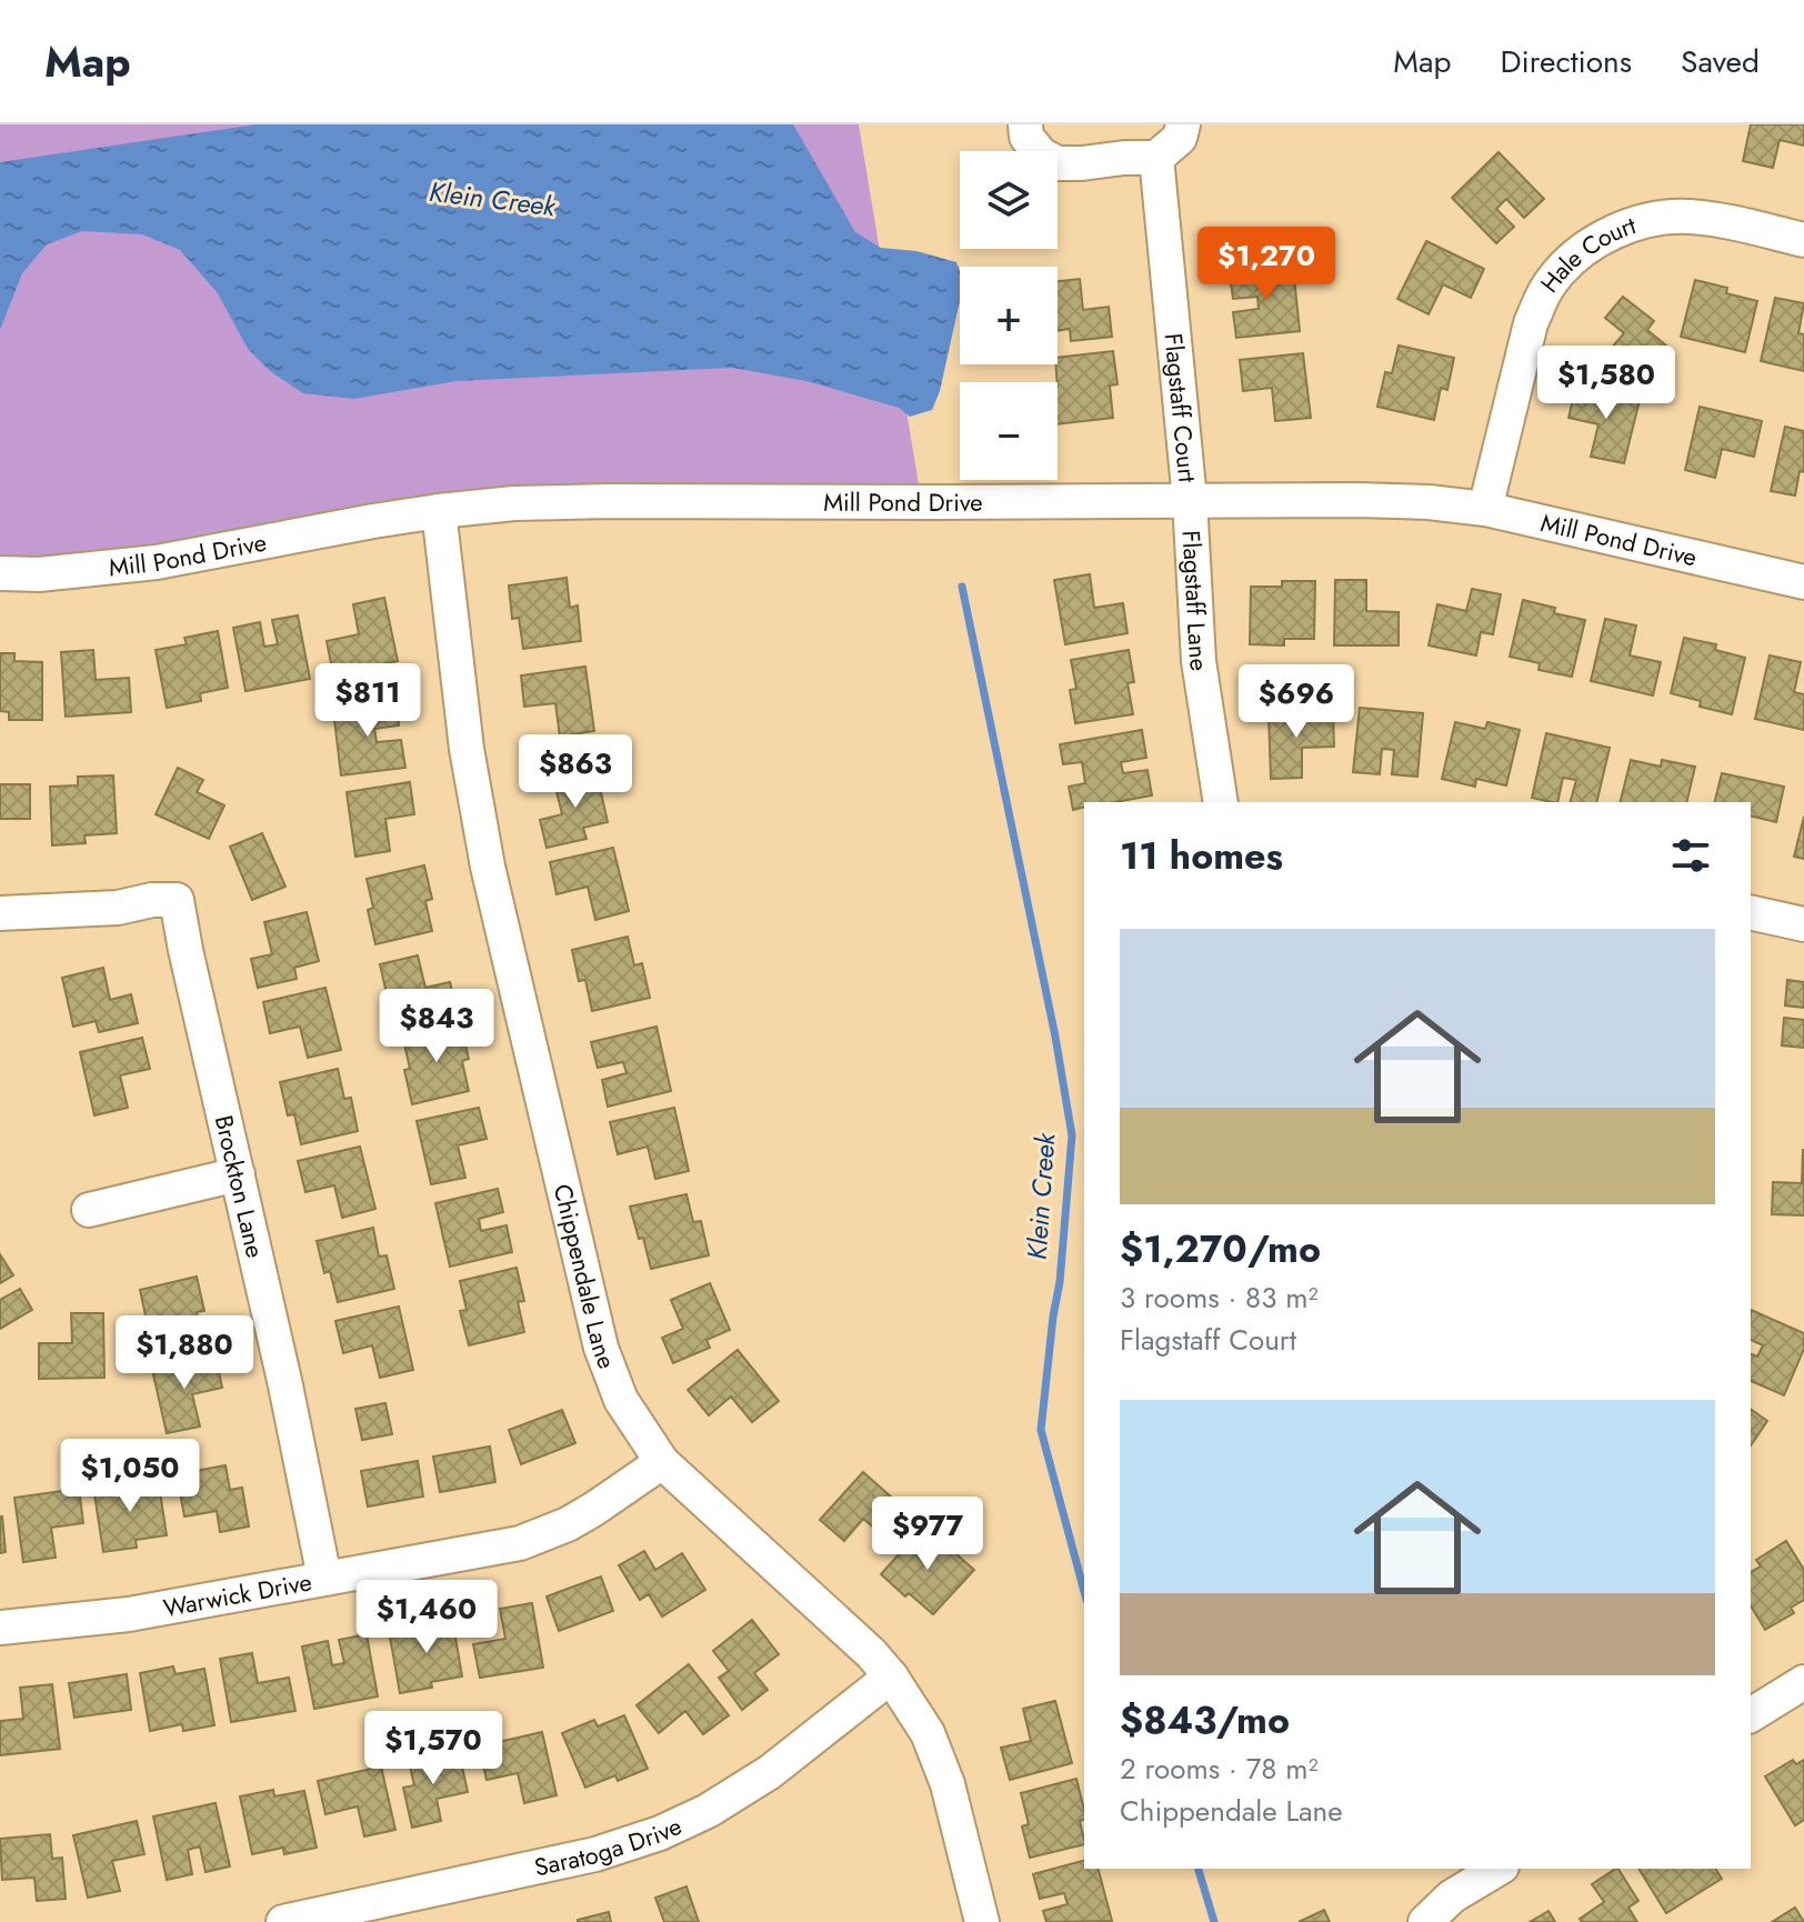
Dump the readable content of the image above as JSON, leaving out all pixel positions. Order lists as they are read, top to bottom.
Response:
{
  "streets": {
    "street": [
      "Hale Court",
      "Flagstaff Court",
      "Mill Pond Drive",
      "Flagstaff Lane",
      "Brockton Lane",
      "Chippendale Lane",
      "Warwick Drive",
      "Saratoga Drive"
    ]
  },
  "crossings": [
    ["Hale Court", "Mill Pond Drive"],
    ["Flagstaff Court", "Mill Pond Drive"],
    ["Flagstaff Court", "Flagstaff Lane"],
    ["Mill Pond Drive", "Flagstaff Lane"],
    ["Mill Pond Drive", "Chippendale Lane"],
    ["Brockton Lane", "Warwick Drive"],
    ["Chippendale Lane", "Warwick Drive"],
    ["Chippendale Lane", "Saratoga Drive"]
  ],
  "water": ["Klein Creek"],
  "page": {
    "header": "Map",
    "nav": ["Map", "Directions", "Saved"],
    "map_buttons": ["+", "−"],
    "price": [
      "$1,270",
      "$1,580",
      "$811",
      "$696",
      "$863",
      "$843",
      "$1,880",
      "$1,050",
      "$977",
      "$1,460",
      "$1,570"
    ],
    "heading": "11 homes",
    "list": [
      {
        "name": "$1,270/mo",
        "note": "3 rooms · 83 m² · Flagstaff Court"
      },
      {
        "name": "$843/mo",
        "note": "2 rooms · 78 m² · Chippendale Lane"
      }
    ]
  }
}
